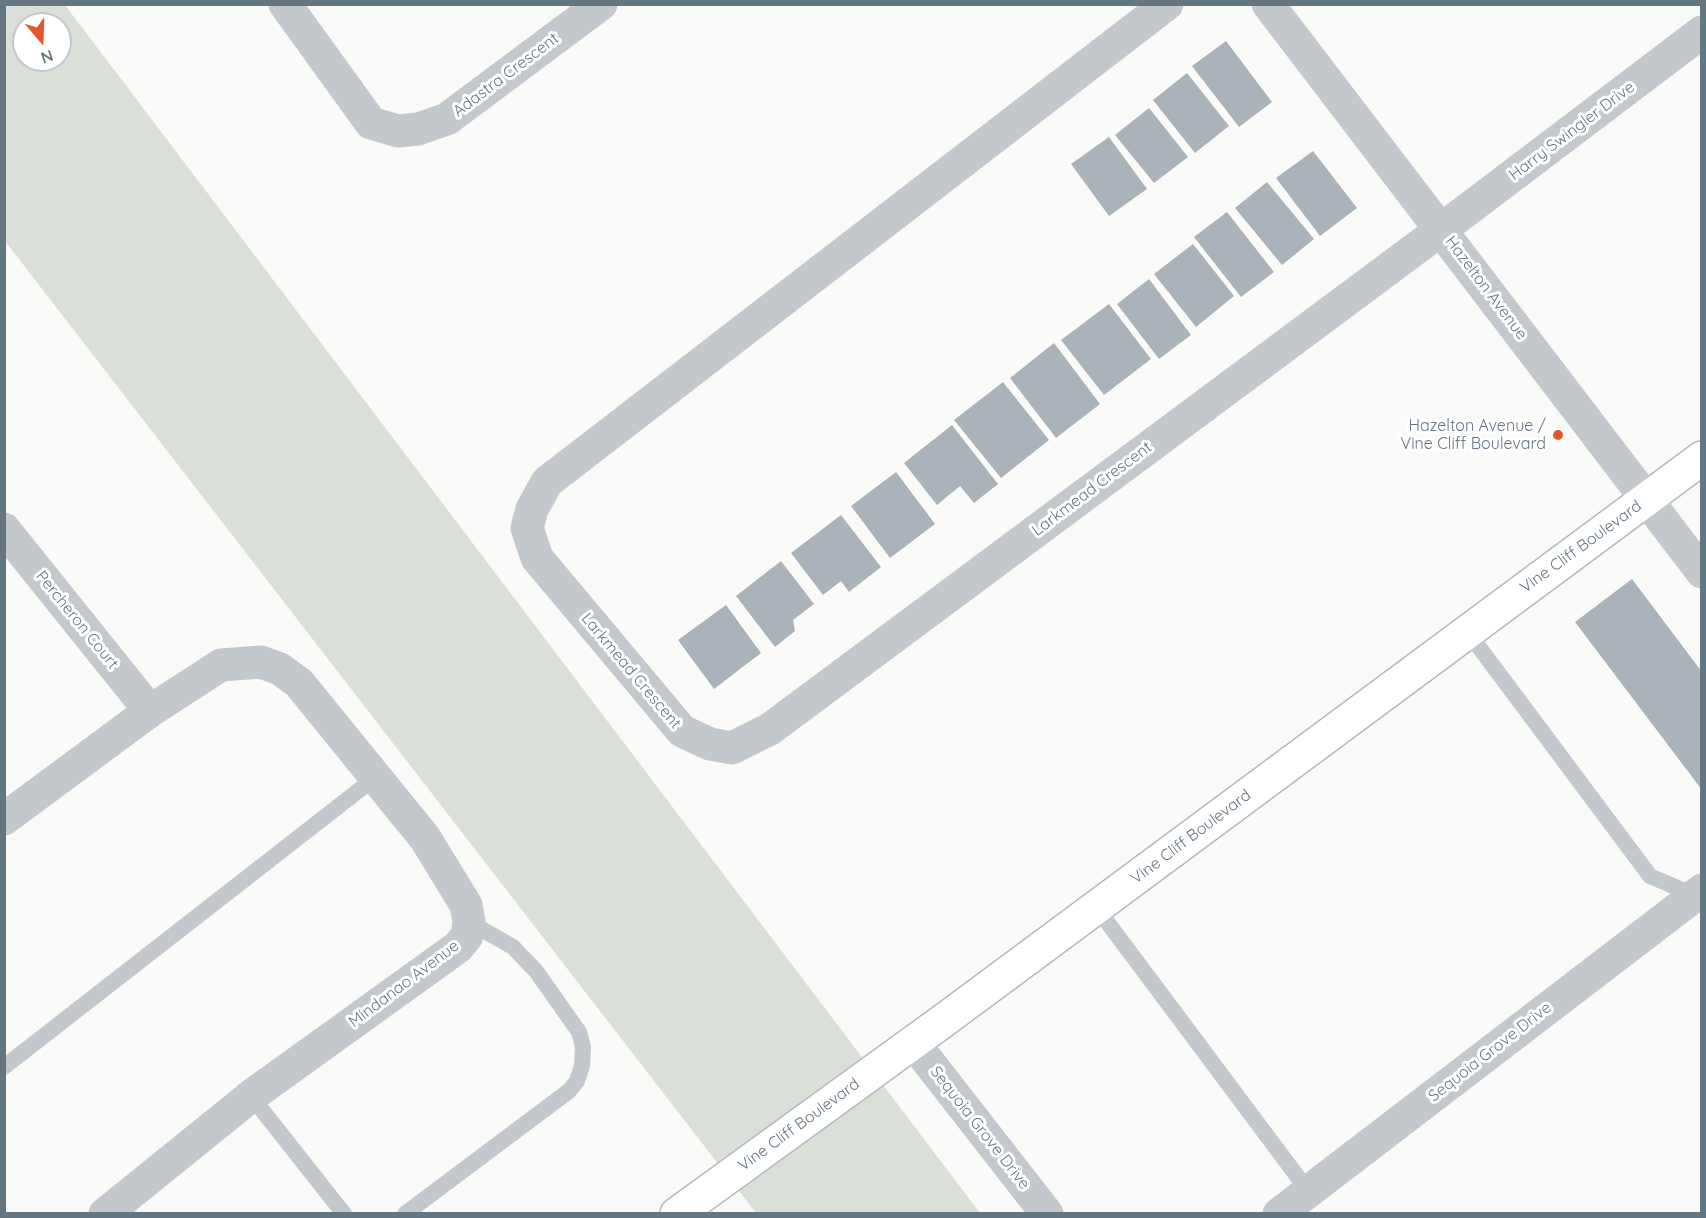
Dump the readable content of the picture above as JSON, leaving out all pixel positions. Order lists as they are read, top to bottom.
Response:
{
  "streets": {
    "street": [
      "Adastra Crescent",
      "Harry Swingler Drive",
      "Hazelton Avenue",
      "Larkmead Crescent",
      "Vine Cliff Boulevard",
      "Percheron Court",
      "Mindanao Avenue",
      "Sequoia Grove Drive"
    ]
  },
  "crossings": [
    ["Harry Swingler Drive", "Hazelton Avenue"],
    ["Harry Swingler Drive", "Larkmead Crescent"],
    ["Hazelton Avenue", "Larkmead Crescent"],
    ["Hazelton Avenue", "Vine Cliff Boulevard"],
    ["Vine Cliff Boulevard", "Sequoia Grove Drive"],
    ["Percheron Court", "Mindanao Avenue"]
  ],
  "places": ["Hazelton Avenue / Vine Cliff Boulevard"],
  "north": "bottom"
}
